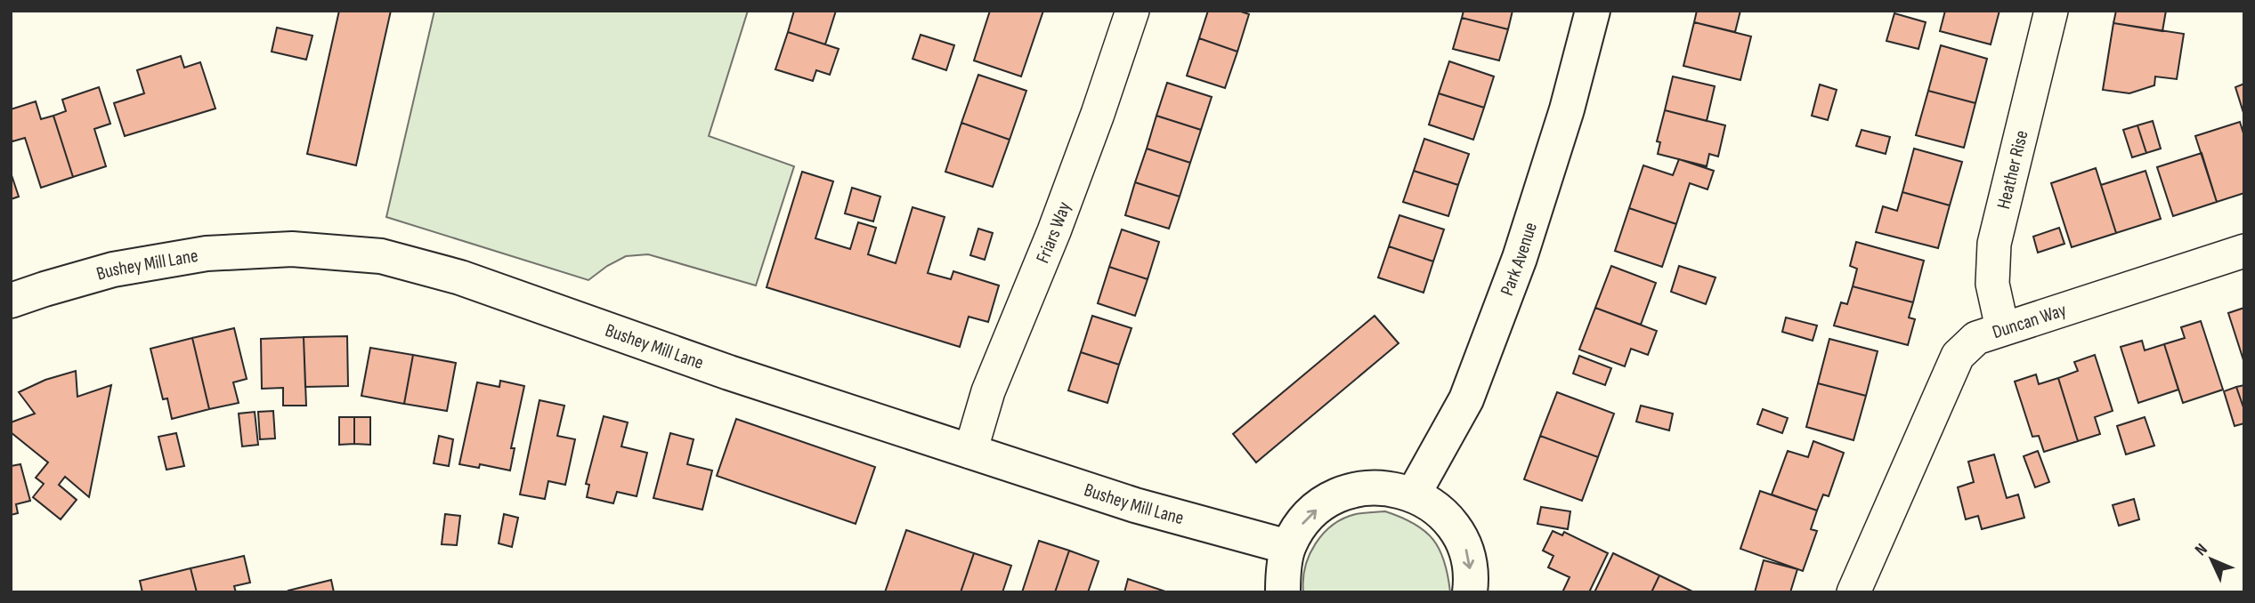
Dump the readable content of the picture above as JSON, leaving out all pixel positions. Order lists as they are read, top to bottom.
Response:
{
  "streets": {
    "street": [
      "Heather Rise",
      "Friars Way",
      "Park Avenue",
      "Bushey Mill Lane",
      "Duncan Way"
    ]
  },
  "crossings": [
    ["Heather Rise", "Duncan Way"],
    ["Friars Way", "Bushey Mill Lane"]
  ],
  "north": "top left"
}
